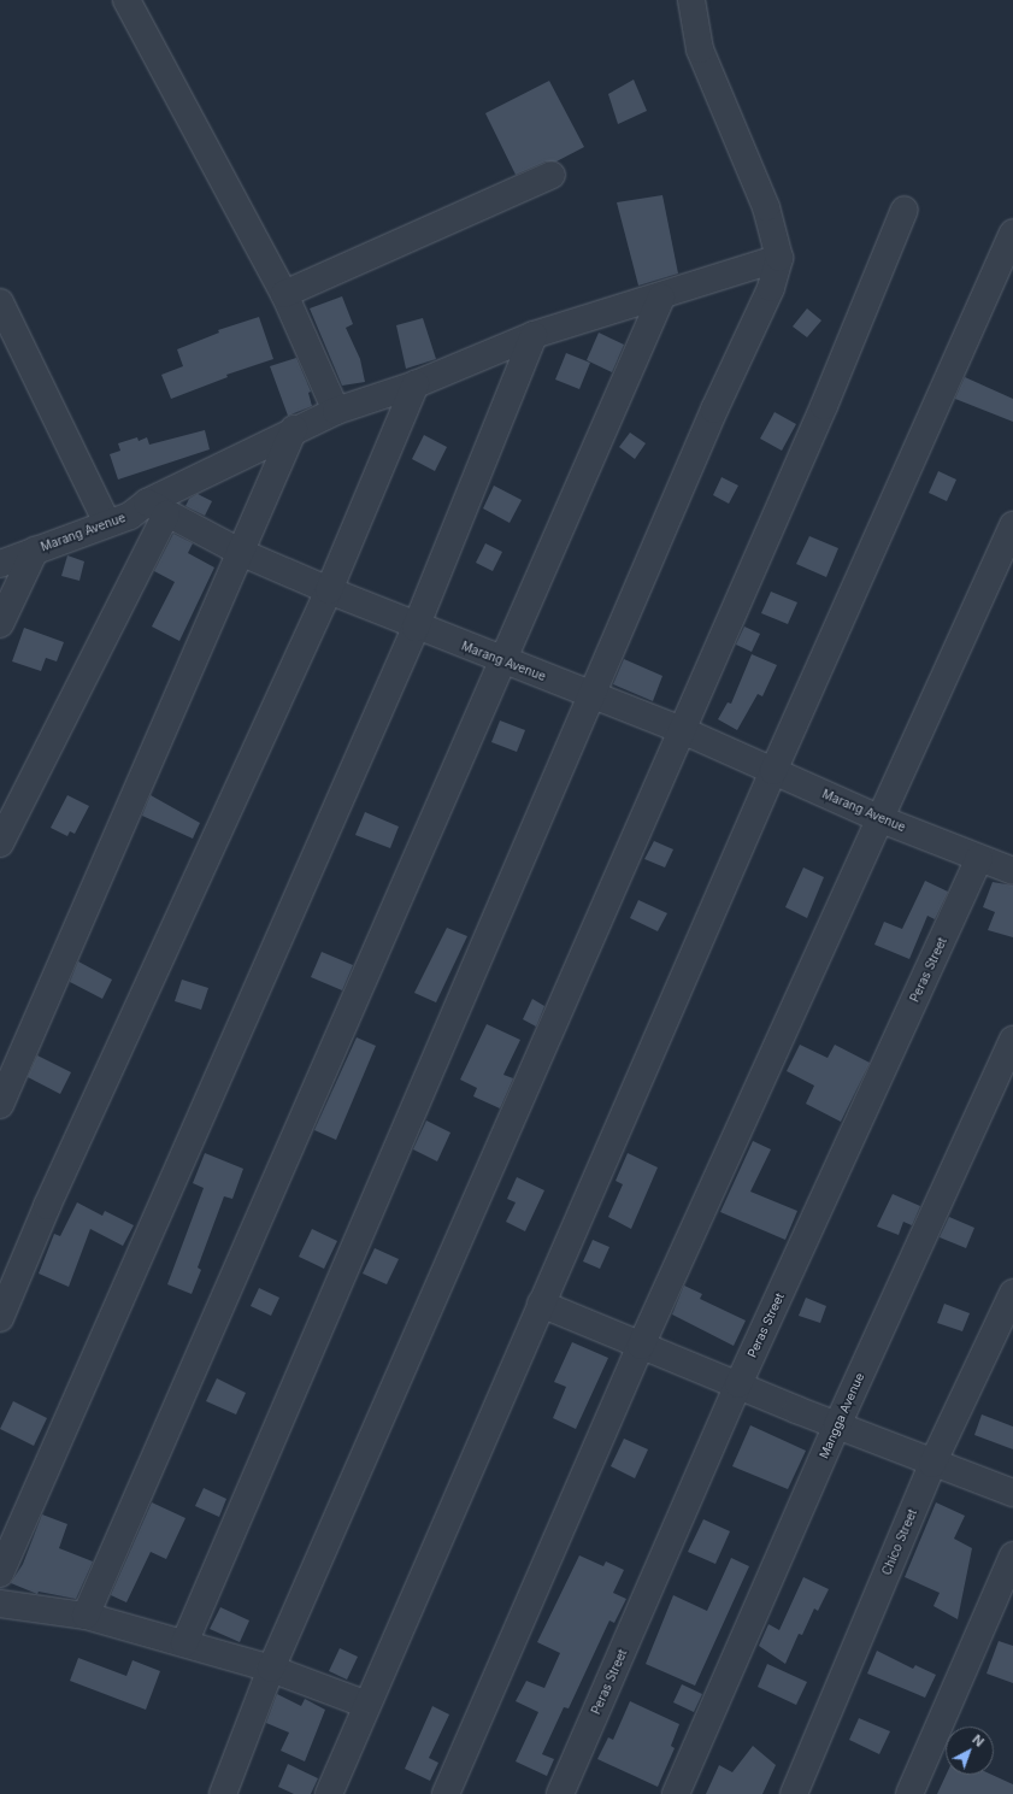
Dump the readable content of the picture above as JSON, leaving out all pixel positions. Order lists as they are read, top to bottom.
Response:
{
  "streets": {
    "street": [
      "Marang Avenue",
      "Peras Street",
      "Mangga Avenue",
      "Chico Street"
    ]
  },
  "crossings": [
    ["Marang Avenue", "Peras Street"]
  ],
  "north": "top right"
}
